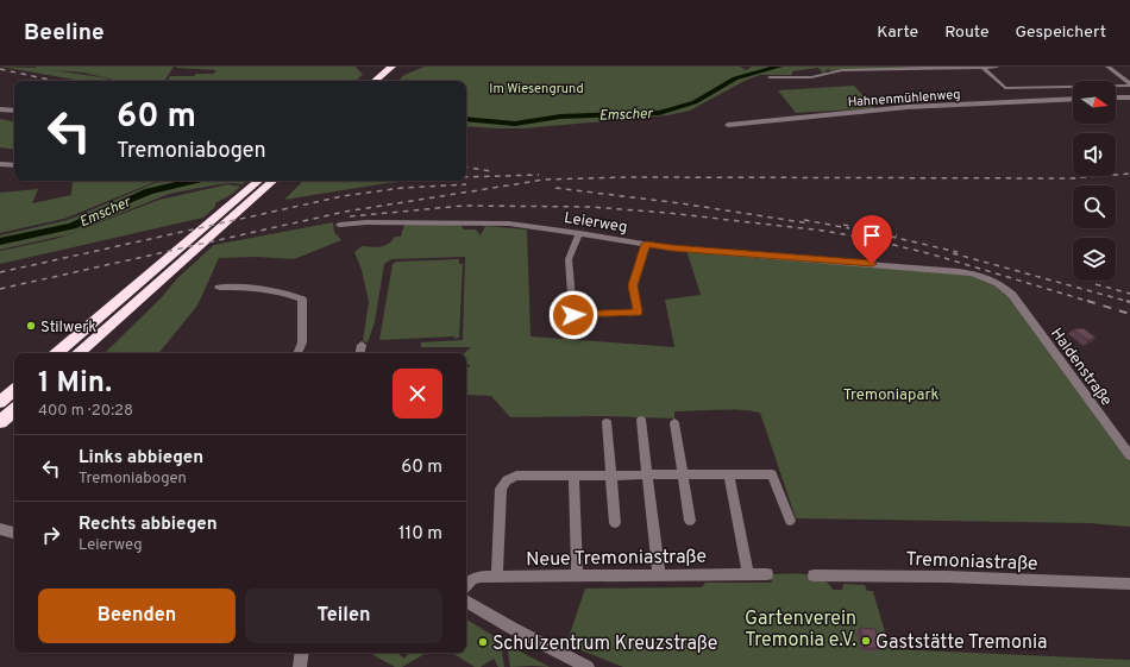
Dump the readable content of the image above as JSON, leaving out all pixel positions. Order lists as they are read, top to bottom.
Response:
{
  "streets": {
    "street": [
      "Hahnenmühlenweg",
      "Leierweg",
      "Haldenstraße",
      "Neue Tremoniastraße",
      "Tremoniastraße"
    ]
  },
  "crossings": [
    ["Leierweg", "Haldenstraße"]
  ],
  "water": ["Emscher"],
  "parks": ["Im Wiesengrund", "Tremoniapark", "Gartenverein Tremonia e.V."],
  "places": ["Stilwerk", "Gaststätte Tremonia", "Schulzentrum Kreuzstraße"],
  "north": "right",
  "page": {
    "header": "Beeline",
    "nav": ["Karte", "Route", "Gespeichert"],
    "turn": ["60 m", "Tremoniabogen"],
    "heading": ["1 Min.", "400 m · 20:28"],
    "list": [
      {
        "name": "Links abbiegen",
        "note": "Tremoniabogen",
        "value": "60 m"
      },
      {
        "name": "Rechts abbiegen",
        "note": "Leierweg",
        "value": "110 m"
      }
    ],
    "buttons": ["Beenden", "Teilen"]
  }
}
